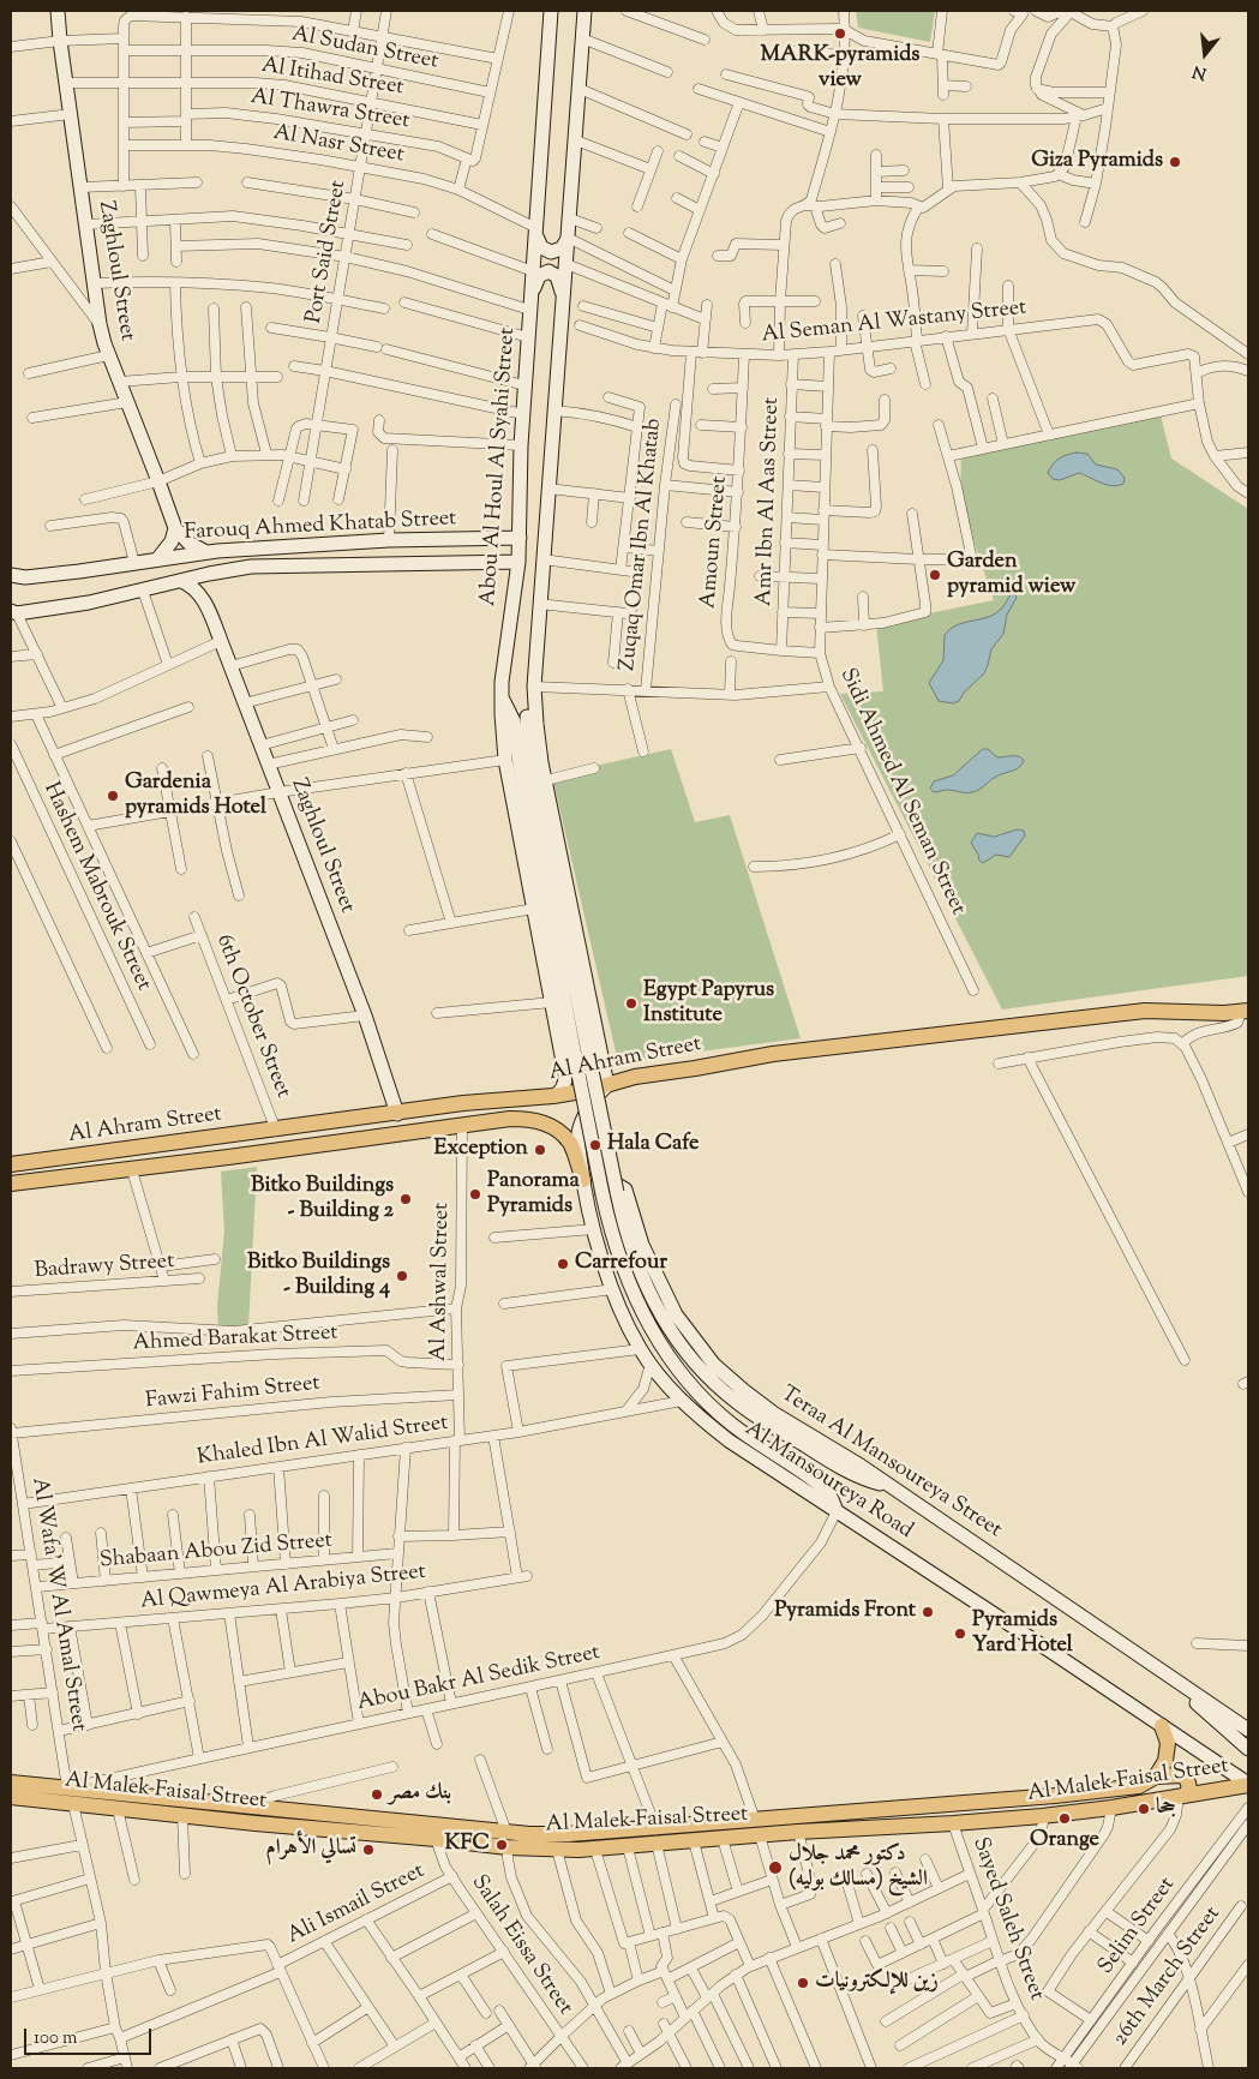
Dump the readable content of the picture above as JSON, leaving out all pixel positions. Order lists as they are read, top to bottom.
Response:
{
  "streets": {
    "main road": [
      "Zaghloul Street",
      "Abou Al Houl Al Syahi Street",
      "Farouq Ahmed Khatab Street",
      "Al Ahram Street",
      "Teraa Al Mansoureya Street",
      "Al Mansoureya Road",
      "Al Malek Faisal Street"
    ],
    "street": [
      "Al Sudan Street",
      "Al Itihad Street",
      "Al Thawra Street",
      "Al Nasr Street",
      "Port Said Street",
      "Al Seman Al Wastany Street",
      "Amr Ibn Al Aas Street",
      "Amoun Street",
      "Zuqaq Omar Ibn Al Khatab",
      "Sidi Ahmed Al Seman Street",
      "Hashem Mabrouk Street",
      "6th October Street",
      "Badrawy Street",
      "Al Ashwal Street",
      "Ahmed Barakat Street",
      "Fawzi Fahim Street",
      "Khaled Ibn Al Walid Street",
      "Shabaan Abou Zid Street",
      "Al Qawmeya Al Arabiya Street",
      "Al Wafa' W Al Amal Street",
      "Abou Bakr Al Sedik Street",
      "Ali Ismail Street",
      "Sayed Saleh Street",
      "Selim Street",
      "Salah Eissa Street",
      "26th March Street"
    ]
  },
  "crossings": [
    ["Al Sudan Street", "Port Said Street"],
    ["Al Itihad Street", "Port Said Street"],
    ["Al Itihad Street", "Zaghloul Street"],
    ["Al Thawra Street", "Port Said Street"],
    ["Al Nasr Street", "Port Said Street"],
    ["Al Nasr Street", "Abou Al Houl Al Syahi Street"],
    ["Zaghloul Street", "Farouq Ahmed Khatab Street"],
    ["Zaghloul Street", "Al Ahram Street"],
    ["Al Seman Al Wastany Street", "Amr Ibn Al Aas Street"],
    ["Al Seman Al Wastany Street", "Amoun Street"],
    ["Al Seman Al Wastany Street", "Sidi Ahmed Al Seman Street"],
    ["Abou Al Houl Al Syahi Street", "Farouq Ahmed Khatab Street"],
    ["Amr Ibn Al Aas Street", "Amoun Street"],
    ["Amoun Street", "Sidi Ahmed Al Seman Street"],
    ["6th October Street", "Al Ahram Street"],
    ["Al Ahram Street", "Al Ashwal Street"],
    ["Al Ahram Street", "Al Mansoureya Road"],
    ["Al Ashwal Street", "Ahmed Barakat Street"],
    ["Al Ashwal Street", "Fawzi Fahim Street"],
    ["Al Ashwal Street", "Khaled Ibn Al Walid Street"],
    ["Fawzi Fahim Street", "Al Wafa' W Al Amal Street"],
    ["Khaled Ibn Al Walid Street", "Al Mansoureya Road"],
    ["Khaled Ibn Al Walid Street", "Al Wafa' W Al Amal Street"],
    ["Teraa Al Mansoureya Street", "Al Mansoureya Road"],
    ["Al Mansoureya Road", "Abou Bakr Al Sedik Street"],
    ["Al Mansoureya Road", "Al Malek Faisal Street"],
    ["Shabaan Abou Zid Street", "Al Wafa' W Al Amal Street"],
    ["Al Qawmeya Al Arabiya Street", "Al Wafa' W Al Amal Street"],
    ["Al Wafa' W Al Amal Street", "Abou Bakr Al Sedik Street"],
    ["Al Wafa' W Al Amal Street", "Al Malek Faisal Street"],
    ["Abou Bakr Al Sedik Street", "Al Malek Faisal Street"],
    ["Al Malek Faisal Street", "Sayed Saleh Street"],
    ["Al Malek Faisal Street", "Salah Eissa Street"],
    ["Ali Ismail Street", "Salah Eissa Street"],
    ["Sayed Saleh Street", "Selim Street"]
  ],
  "places": [
    "MARK-pyramids view",
    "Giza Pyramids",
    "Garden pyramid wiew",
    "Gardenia pyramids Hotel",
    "Egypt Papyrus Institute",
    "Hala Cafe",
    "Exception",
    "Panorama Pyramids",
    "Bitko Buildings - Building 2",
    "Carrefour",
    "Bitko Buildings - Building 4",
    "Pyramids Front",
    "Pyramids Yard Hotel",
    "بنك مصر",
    "جحا",
    "Orange",
    "KFC",
    "تسالي الأهرام",
    "دكتور محمد جلال الشيخ (مسالك بوليه)",
    "زين للإلكترونيات"
  ],
  "scale_bar": "100 m",
  "north": "bottom"
}
